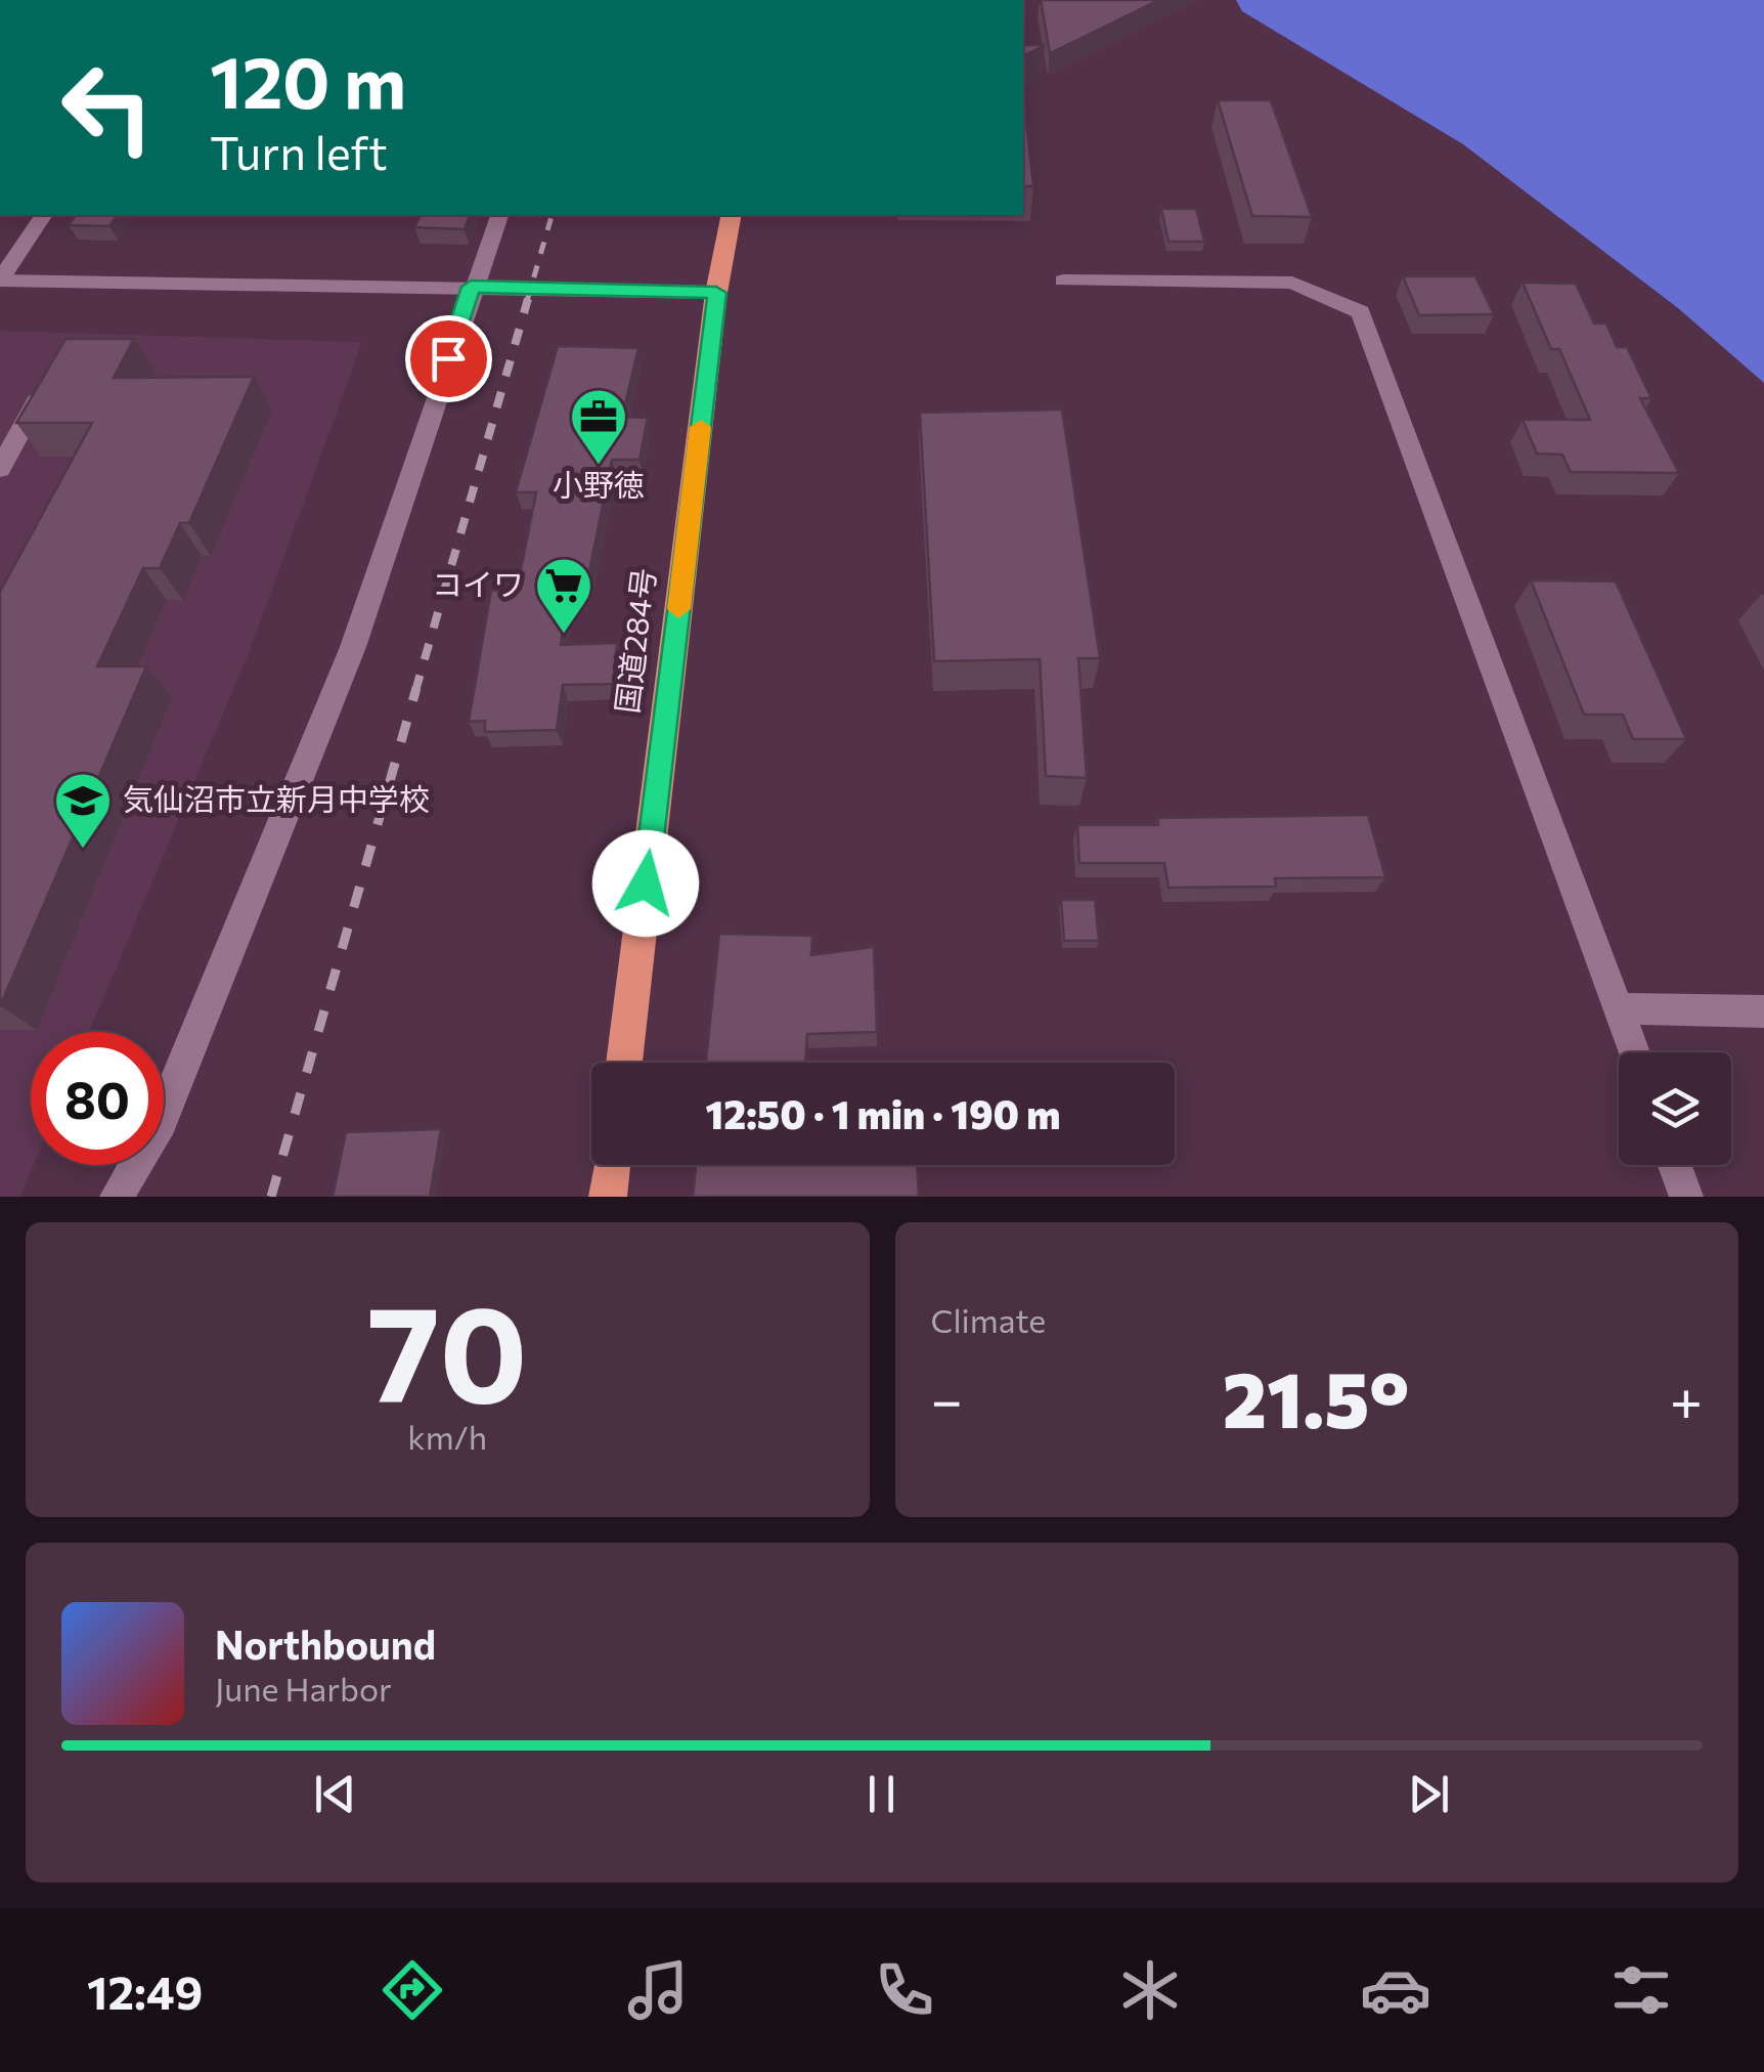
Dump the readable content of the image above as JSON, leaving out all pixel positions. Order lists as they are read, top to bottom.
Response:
{
  "streets": {
    "highway": ["国道284号"]
  },
  "places": {
    "office": ["小野徳"],
    "supermarket": ["コイワ"],
    "school or university": ["気仙沼市立新月中学校"]
  },
  "page": {
    "turn": ["120 m", "Turn left"],
    "limit": "80",
    "trip": "12:50 · 1 min · 190 m",
    "tile": [
      ["70", "km/h"],
      "Climate"
    ],
    "heat": ["−", "21.5°", "+"],
    "song": ["Northbound", "June Harbor"],
    "tabs": "12:49"
  }
}
